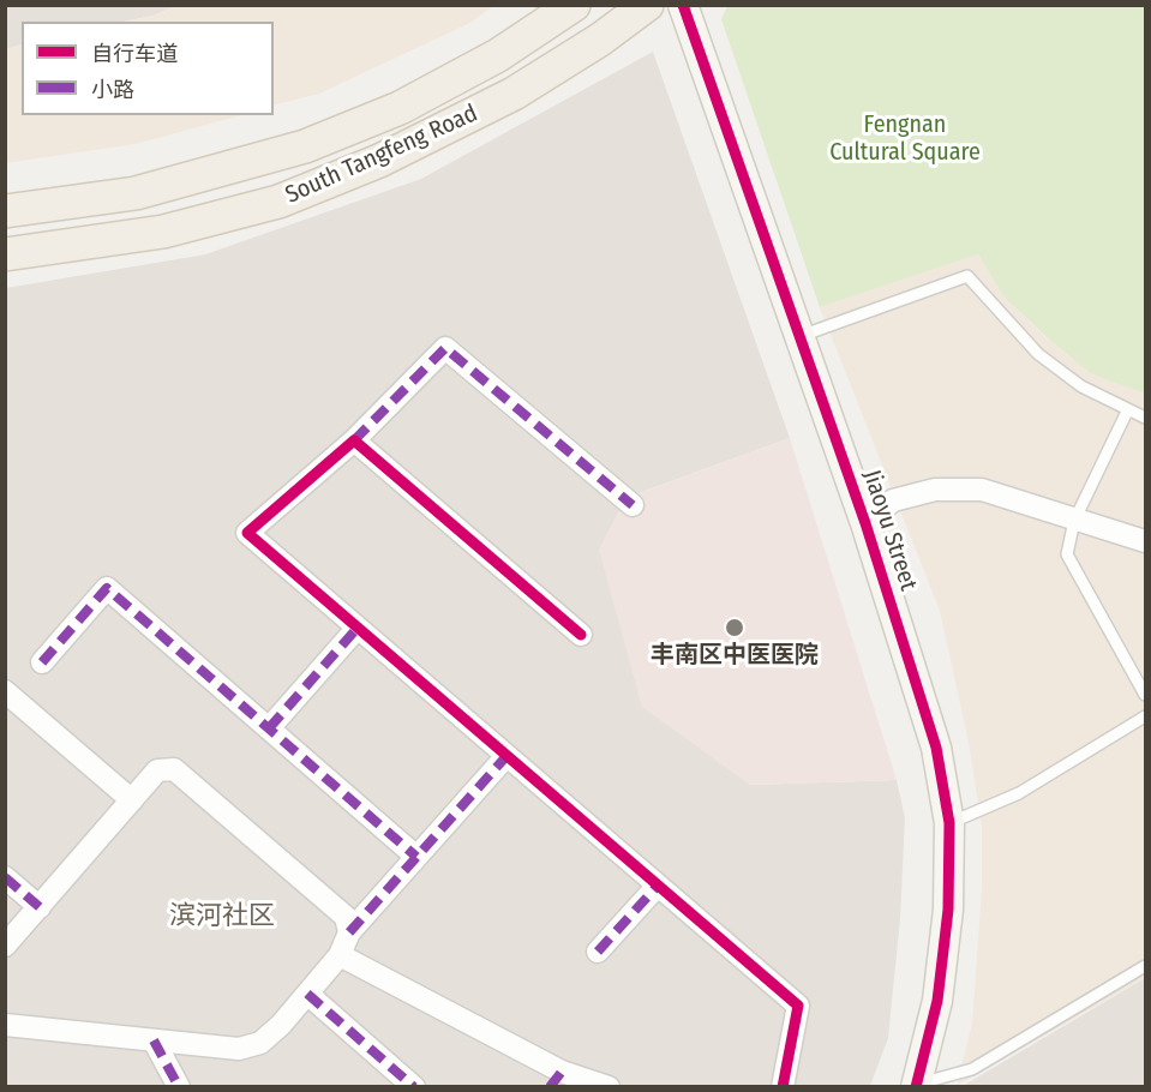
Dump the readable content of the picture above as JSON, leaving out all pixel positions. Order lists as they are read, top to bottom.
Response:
{
  "streets": {
    "main road": ["South Tangfeng Road"],
    "street": ["Jiaoyu Street"]
  },
  "districts": ["滨河社区"],
  "parks": ["Fengnan Cultural Square"],
  "places": ["丰南区中医医院"],
  "legend": ["自行车道", "小路"]
}
